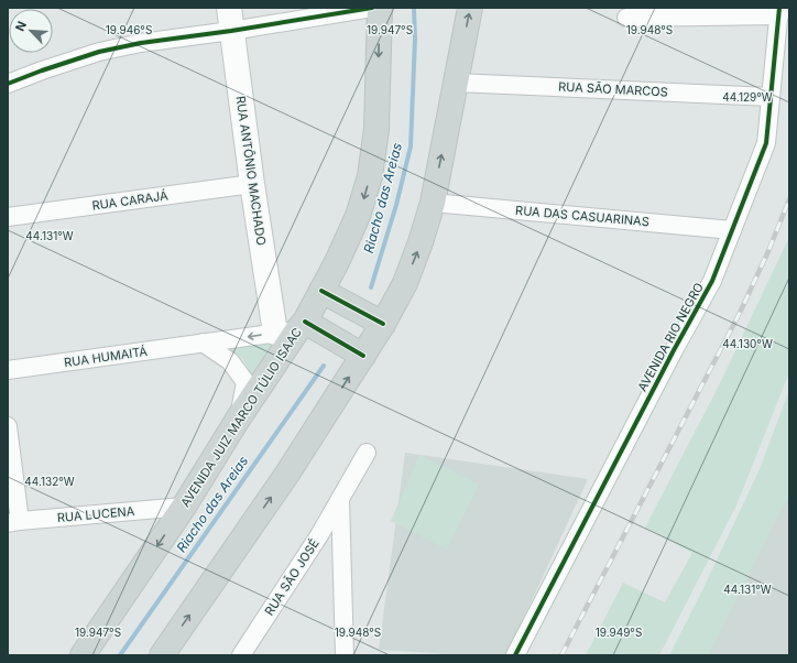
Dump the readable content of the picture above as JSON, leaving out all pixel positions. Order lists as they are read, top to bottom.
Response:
{
  "streets": {
    "main road": ["AVENIDA JUIZ MARCO TÚLIO ISAAC"],
    "street": [
      "RUA SÃO MARCOS",
      "RUA ANTÔNIO MACHADO",
      "RUA CARAJÁ",
      "RUA DAS CASUARINAS",
      "AVENIDA RIO NEGRO",
      "RUA HUMAITÁ",
      "RUA LUCENA",
      "RUA SÃO JOSÉ"
    ]
  },
  "crossings": [
    ["RUA SÃO MARCOS", "AVENIDA RIO NEGRO"],
    ["RUA ANTÔNIO MACHADO", "RUA CARAJÁ"],
    ["RUA ANTÔNIO MACHADO", "RUA HUMAITÁ"],
    ["RUA ANTÔNIO MACHADO", "AVENIDA JUIZ MARCO TÚLIO ISAAC"],
    ["RUA DAS CASUARINAS", "AVENIDA RIO NEGRO"],
    ["RUA HUMAITÁ", "AVENIDA JUIZ MARCO TÚLIO ISAAC"],
    ["AVENIDA JUIZ MARCO TÚLIO ISAAC", "RUA LUCENA"]
  ],
  "water": ["Riacho das Areias"],
  "north": "top left",
  "coordinates": [
    "19.946°S",
    "19.947°S",
    "19.948°S",
    "44.129°W",
    "44.131°W",
    "44.130°W",
    "44.132°W",
    "19.949°S"
  ]
}
